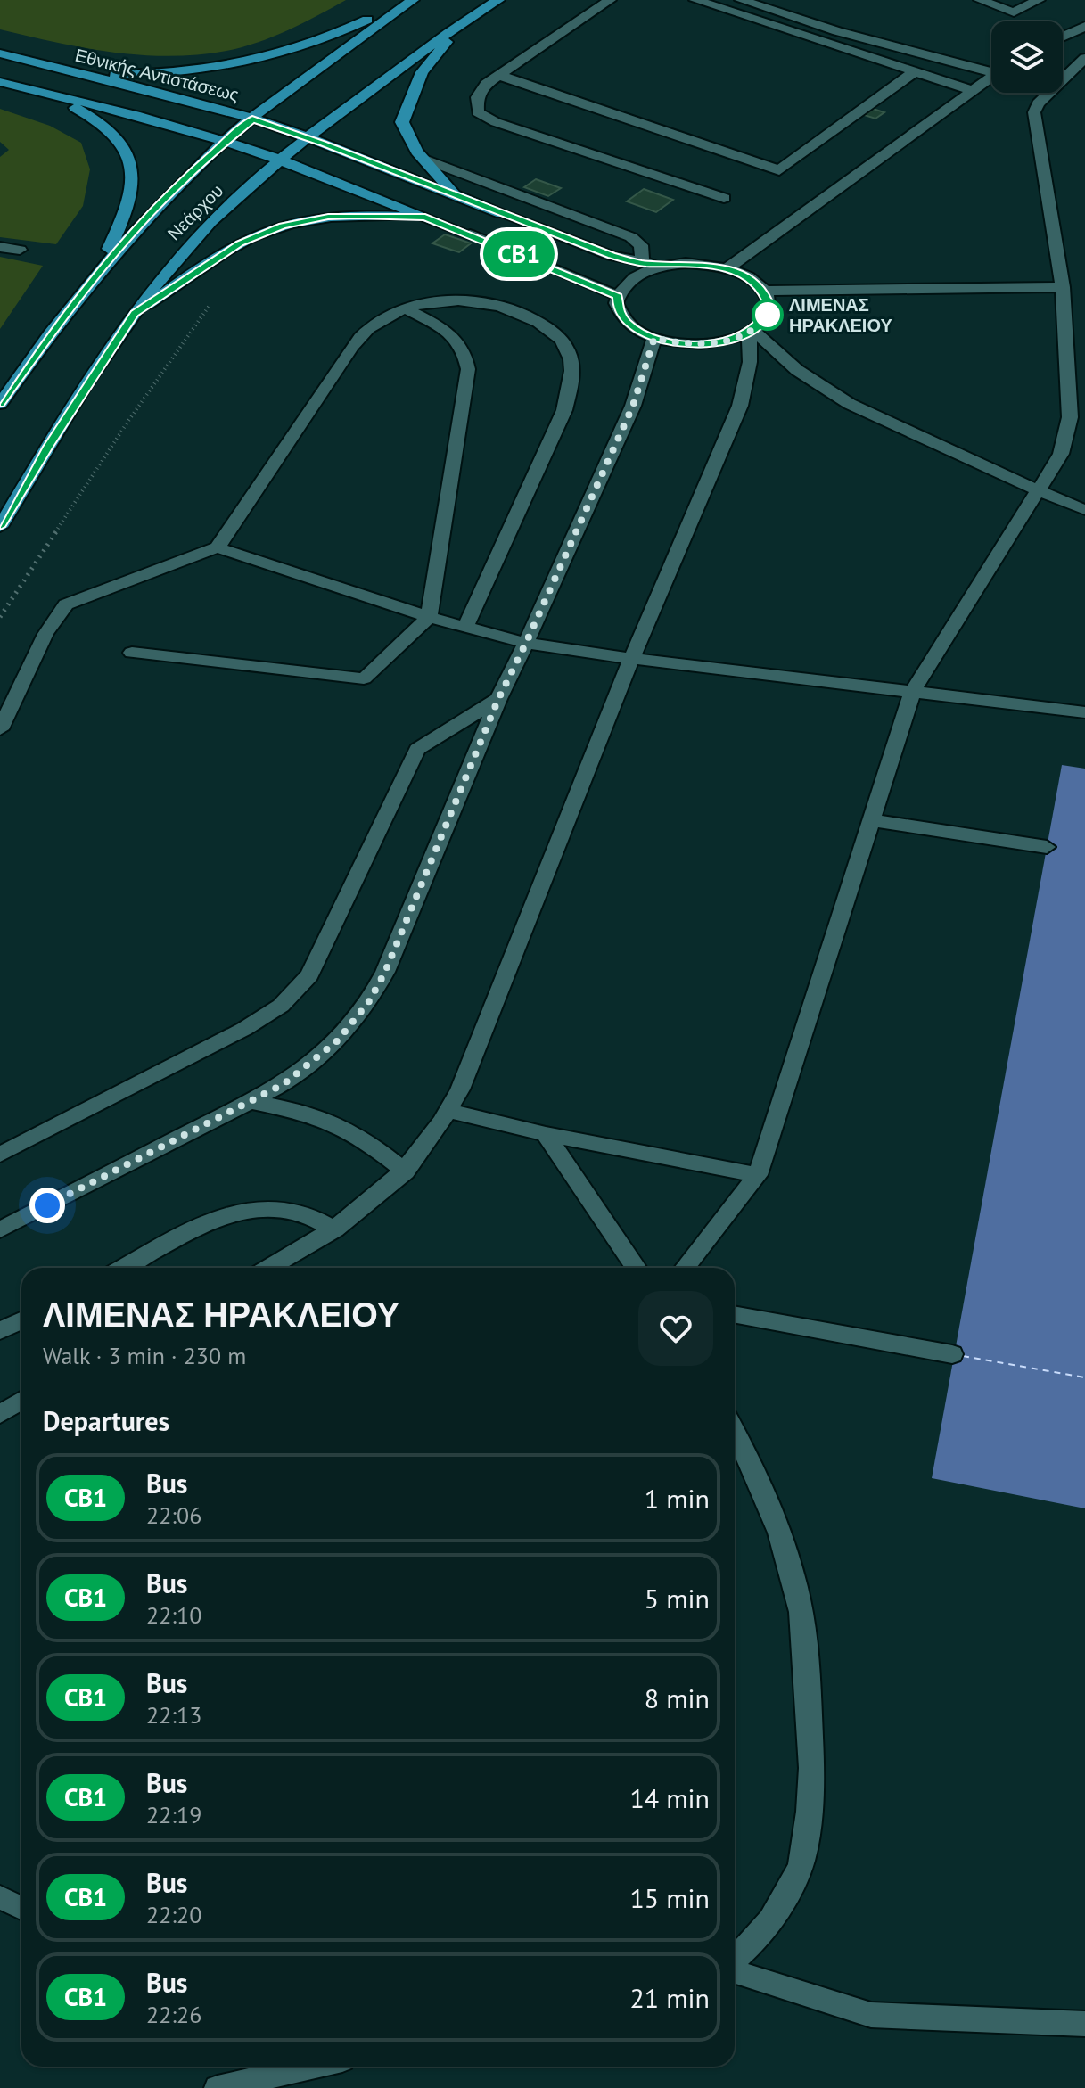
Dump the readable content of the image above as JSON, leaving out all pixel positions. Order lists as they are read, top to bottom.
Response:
{
  "streets": {
    "main road": ["Εθνικής Αντιστάσεως", "Νεάρχου"]
  },
  "crossings": [
    ["Εθνικής Αντιστάσεως", "Νεάρχου"]
  ],
  "places": ["ΛΙΜΕΝΑΣ ΗΡΑΚΛΕΙΟΥ"],
  "lines": ["bus line CB1"],
  "page": {
    "on_map": "CB1",
    "heading": [
      ["ΛΙΜΕΝΑΣ ΗΡΑΚΛΕΙΟΥ", "Walk · 3 min · 230 m"],
      "Departures"
    ],
    "list": [
      {
        "mark": "CB1",
        "name": "Bus",
        "note": "22:06",
        "value": "1 min"
      },
      {
        "mark": "CB1",
        "name": "Bus",
        "note": "22:10",
        "value": "5 min"
      },
      {
        "mark": "CB1",
        "name": "Bus",
        "note": "22:13",
        "value": "8 min"
      },
      {
        "mark": "CB1",
        "name": "Bus",
        "note": "22:19",
        "value": "14 min"
      },
      {
        "mark": "CB1",
        "name": "Bus",
        "note": "22:20",
        "value": "15 min"
      },
      {
        "mark": "CB1",
        "name": "Bus",
        "note": "22:26",
        "value": "21 min"
      }
    ]
  }
}
